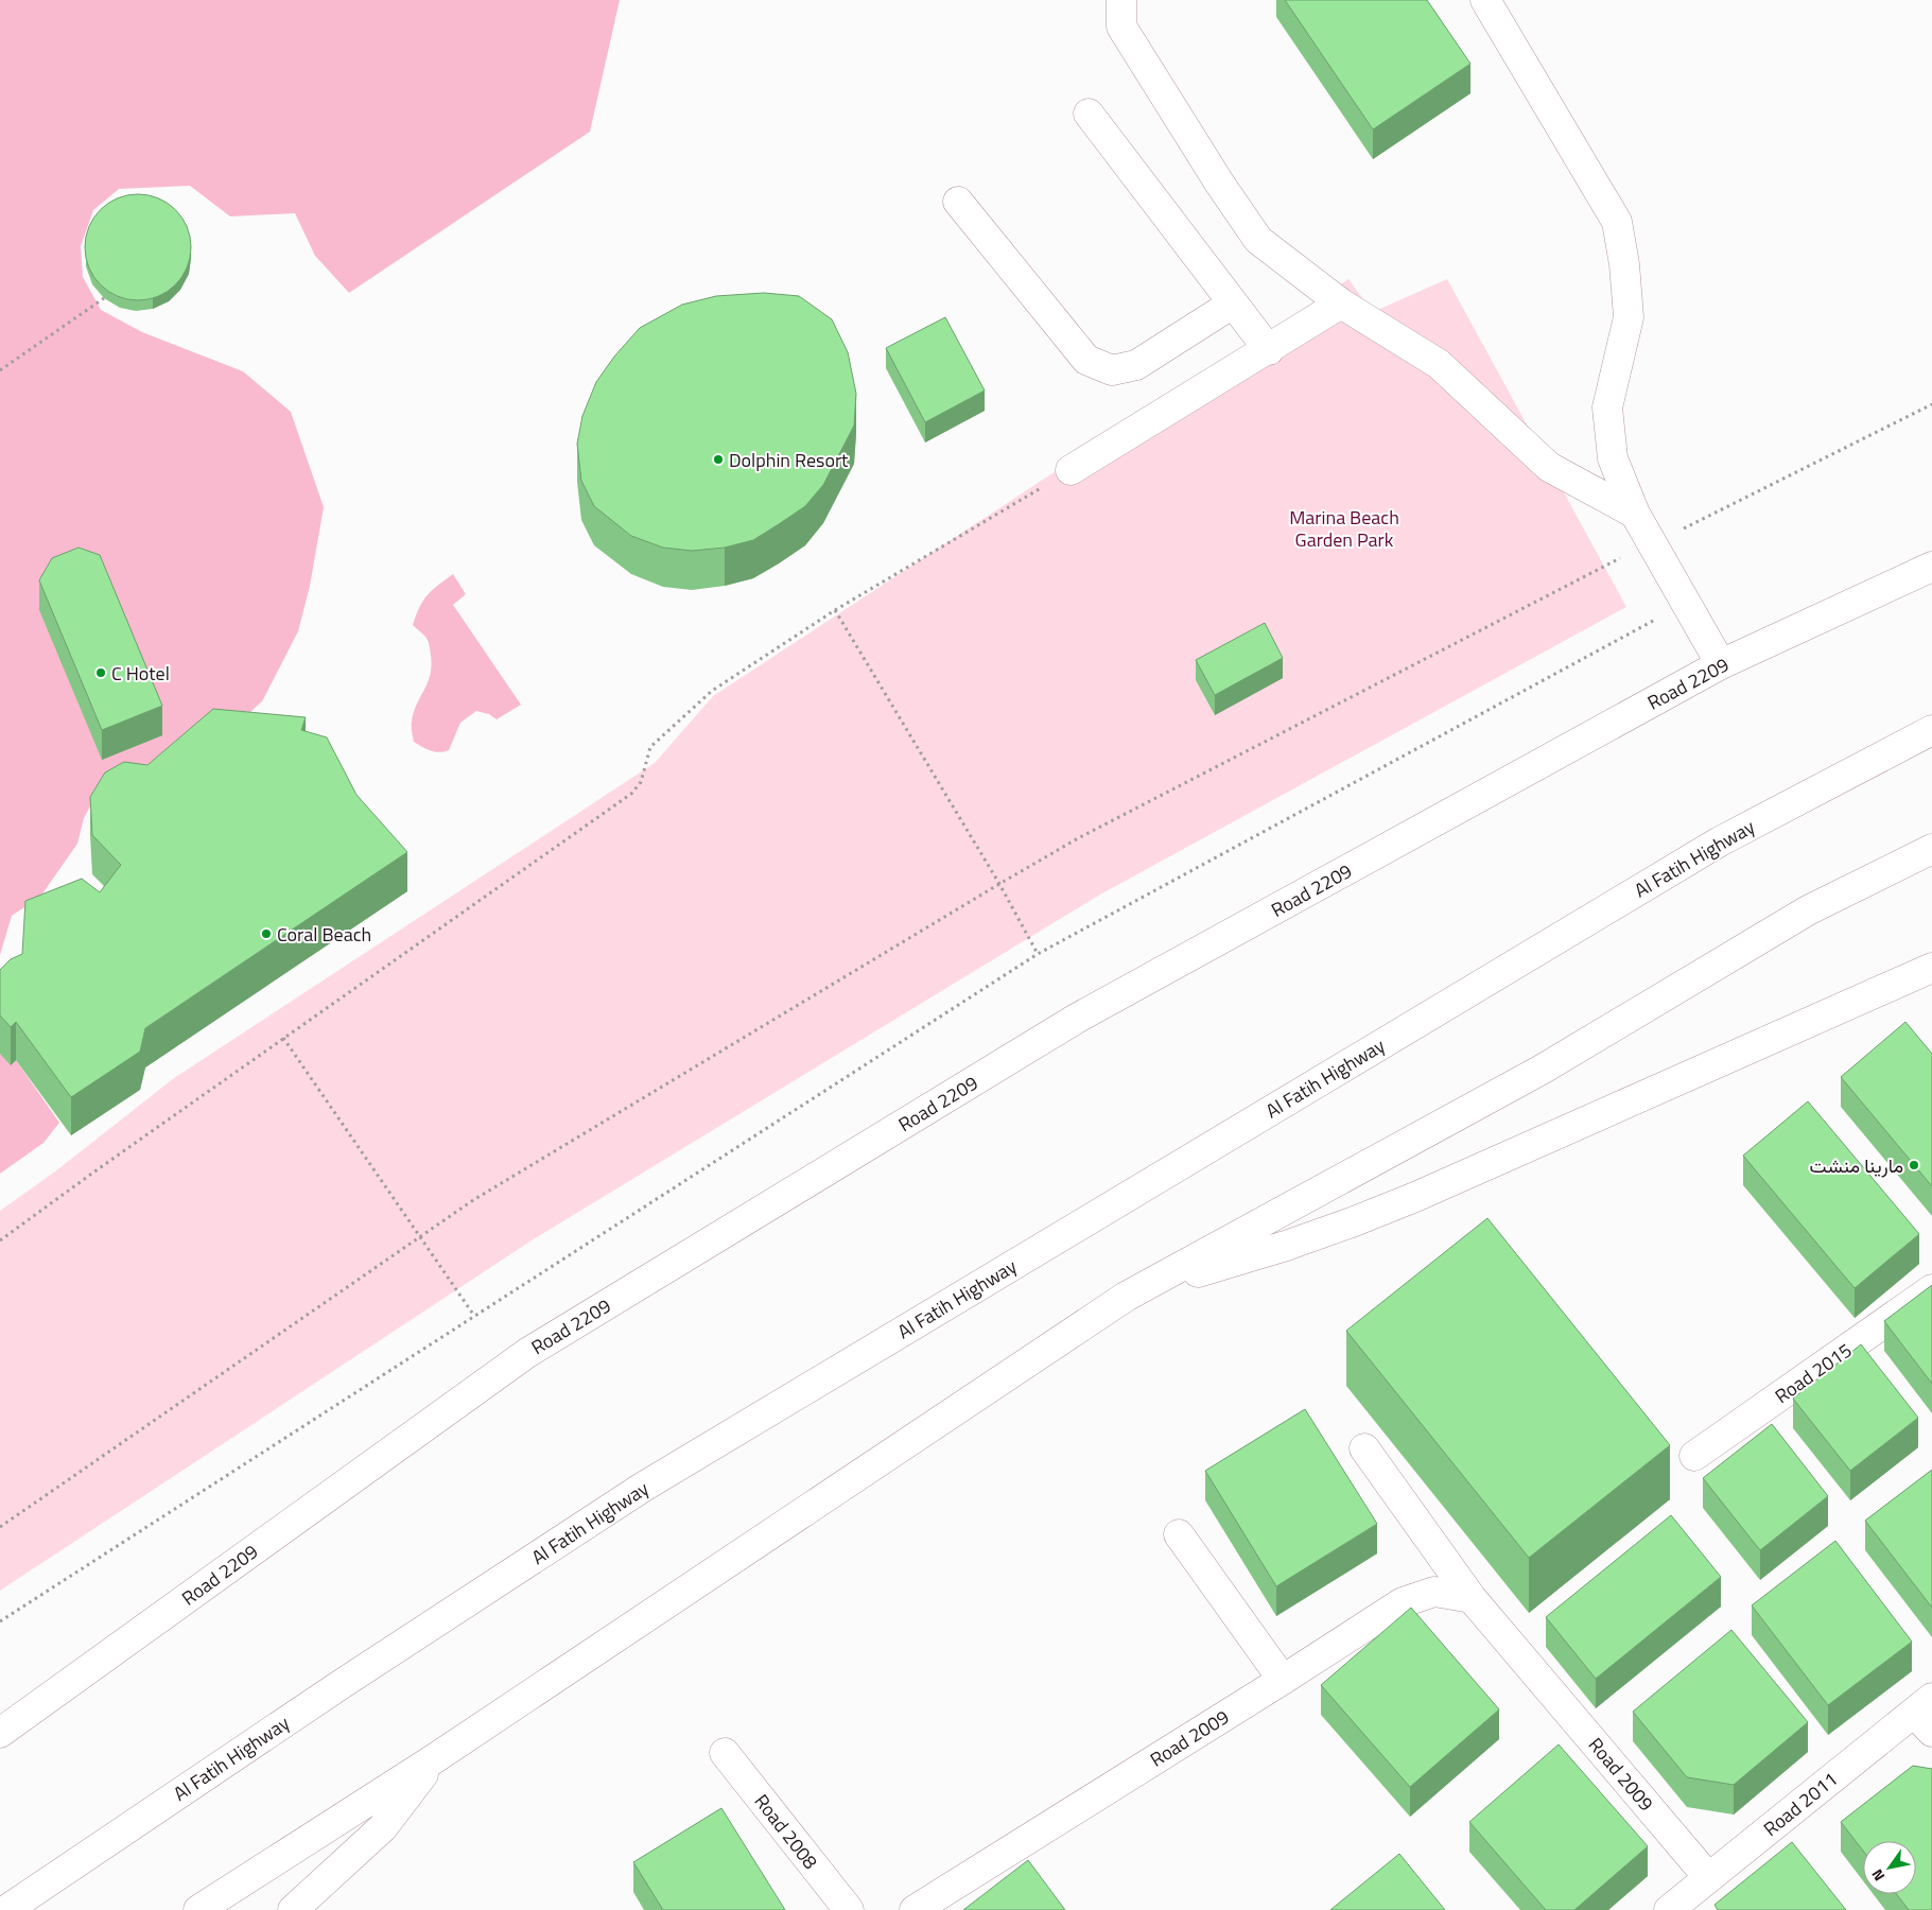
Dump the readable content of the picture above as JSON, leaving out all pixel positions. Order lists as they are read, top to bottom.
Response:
{
  "streets": {
    "street": [
      "Road 2209",
      "Al Fatih Highway",
      "Road 2015",
      "Road 2009",
      "Road 2011",
      "Road 2008"
    ]
  },
  "crossings": [
    ["Road 2009", "Road 2011"]
  ],
  "parks": ["Marina Beach Garden Park"],
  "places": [
    "Dolphin Resort",
    "C Hotel",
    "Coral Beach",
    "مارينا منشت"
  ],
  "north": "bottom left"
}
